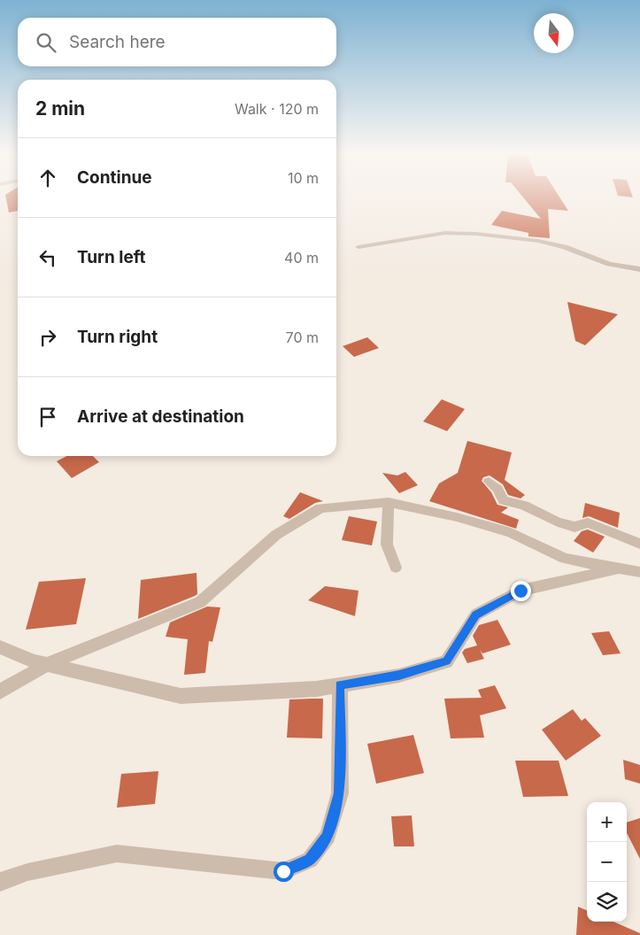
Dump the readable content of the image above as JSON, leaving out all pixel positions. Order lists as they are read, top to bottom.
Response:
{
  "north": "bottom",
  "page": {
    "search": "Search here",
    "heading": ["2 min", "Walk · 120 m"],
    "list": [
      ["Continue", "10 m"],
      ["Turn left", "40 m"],
      ["Turn right", "70 m"],
      "Arrive at destination"
    ],
    "map_buttons": ["+", "−"]
  }
}
